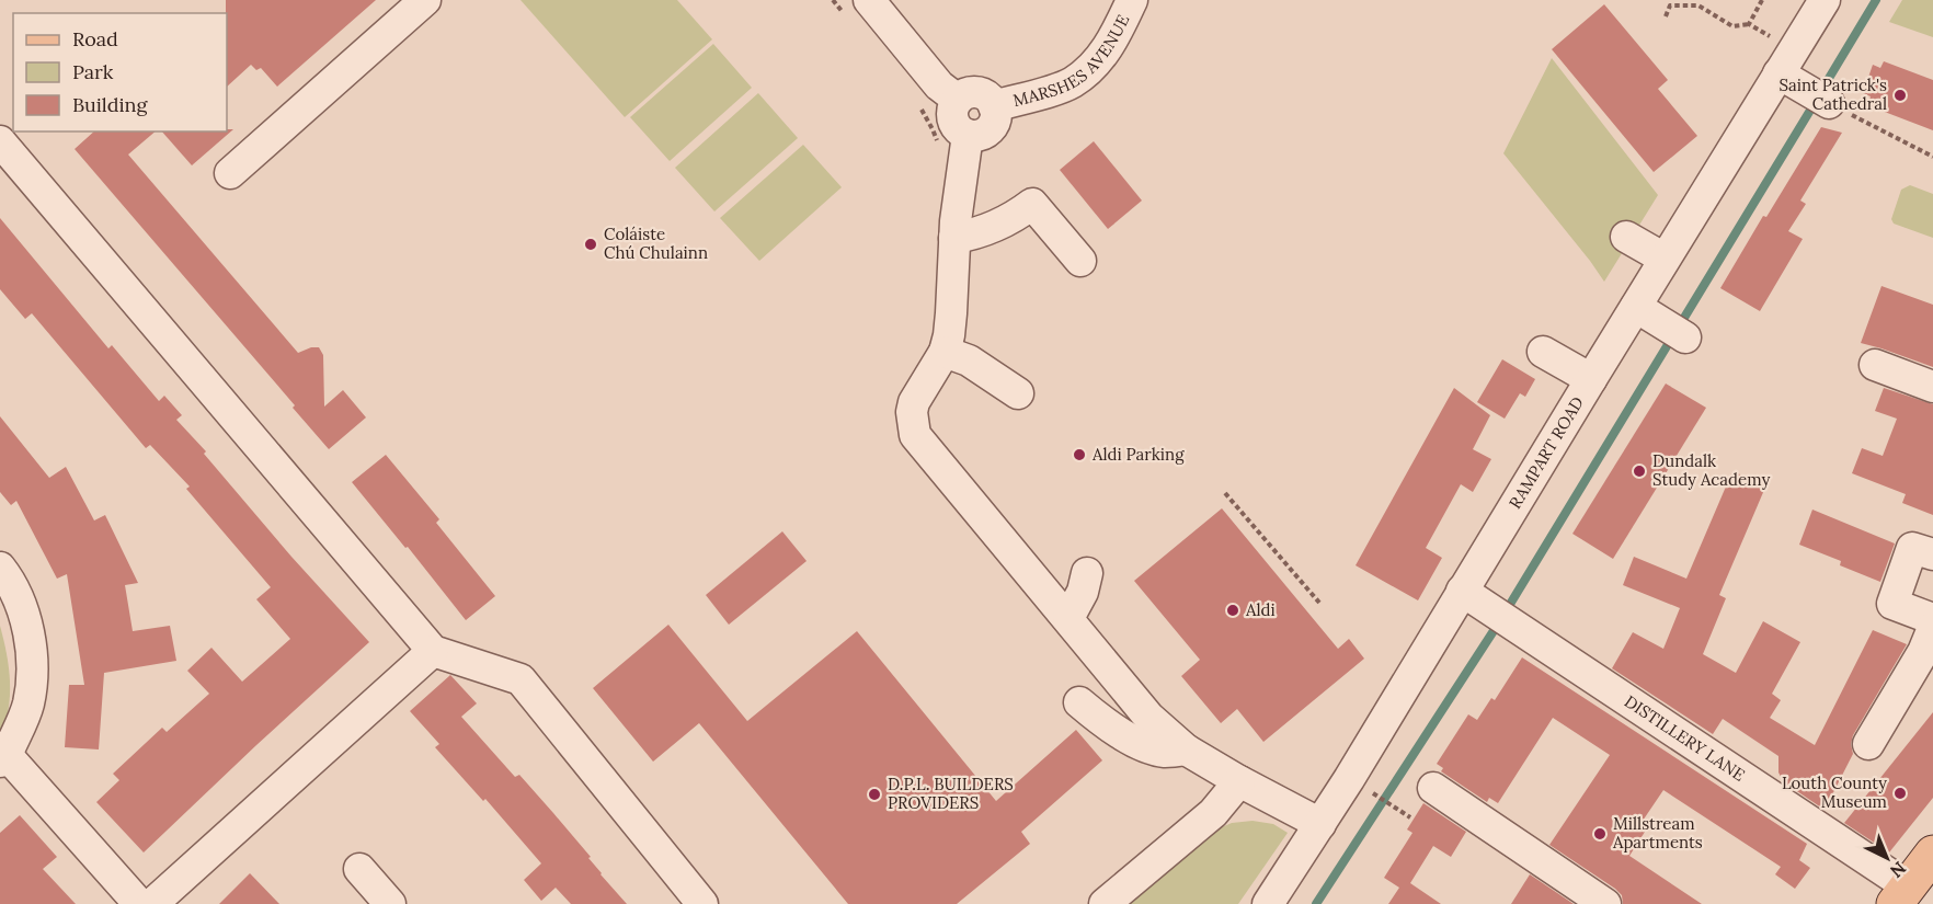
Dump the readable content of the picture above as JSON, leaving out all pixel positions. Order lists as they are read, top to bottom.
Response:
{
  "streets": {
    "street": ["MARSHES AVENUE", "RAMPART ROAD", "DISTILLERY LANE"]
  },
  "crossings": [
    ["RAMPART ROAD", "DISTILLERY LANE"]
  ],
  "places": [
    "Saint Patrick's Cathedral",
    "Coláiste Chú Chulainn",
    "Aldi Parking",
    "Dundalk Study Academy",
    "Aldi",
    "Louth County Museum",
    "D.P.L. BUILDERS PROVIDERS",
    "Millstream Apartments"
  ],
  "legend": ["Road", "Park", "Building"],
  "north": "bottom right"
}
